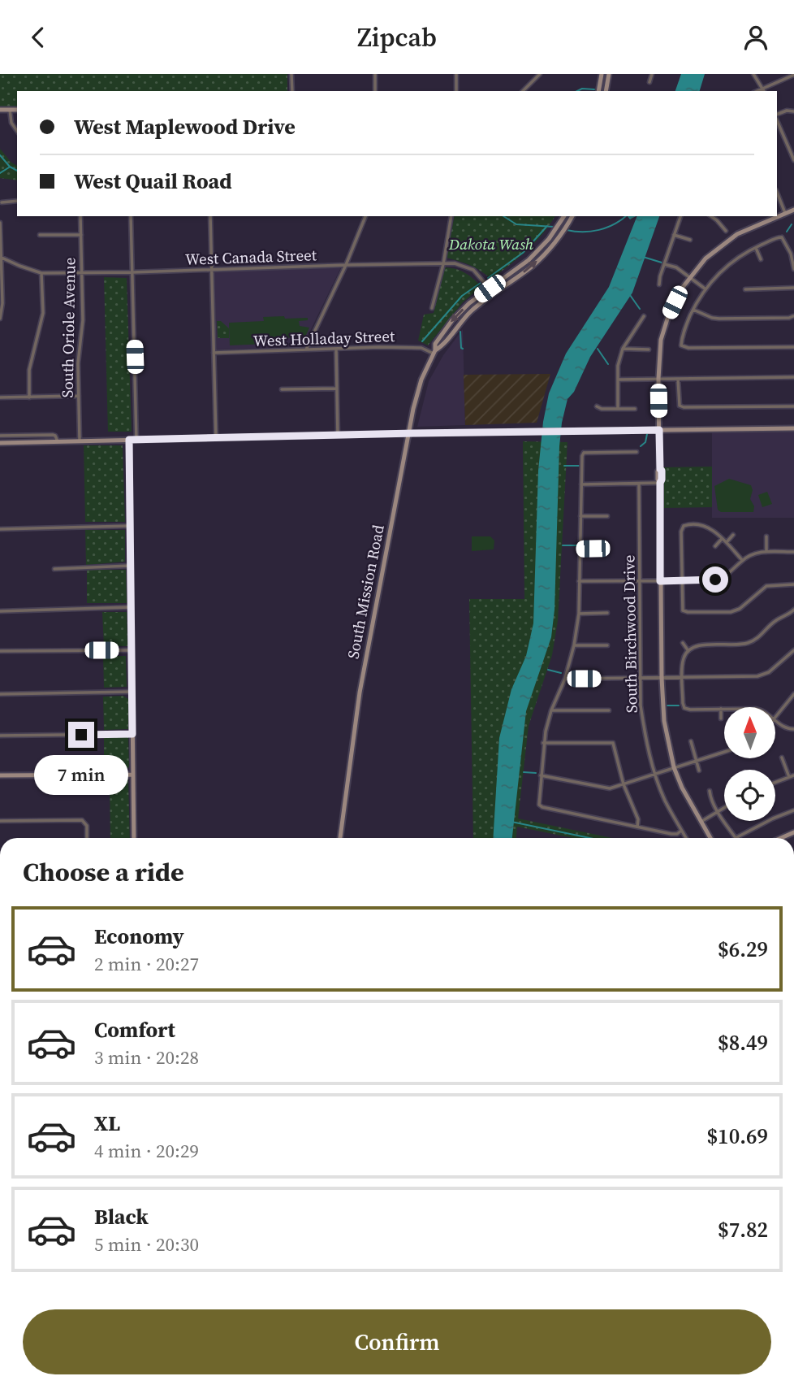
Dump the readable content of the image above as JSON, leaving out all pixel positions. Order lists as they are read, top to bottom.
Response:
{
  "streets": {
    "street": [
      "West Canada Street",
      "South Oriole Avenue",
      "West Holladay Street",
      "South Mission Road",
      "South Birchwood Drive"
    ]
  },
  "crossings": [
    ["West Canada Street", "South Oriole Avenue"],
    ["West Canada Street", "South Mission Road"],
    ["West Holladay Street", "South Mission Road"]
  ],
  "parks": ["Dakota Wash"],
  "north": "top",
  "page": {
    "header": "Zipcab",
    "banner": ["West Maplewood Drive", "West Quail Road"],
    "bubble": "7 min",
    "heading": "Choose a ride",
    "list": [
      {
        "name": "Economy",
        "note": "2 min · 20:27",
        "value": "$6.29"
      },
      {
        "name": "Comfort",
        "note": "3 min · 20:28",
        "value": "$8.49"
      },
      {
        "name": "XL",
        "note": "4 min · 20:29",
        "value": "$10.69"
      },
      {
        "name": "Black",
        "note": "5 min · 20:30",
        "value": "$7.82"
      }
    ],
    "buttons": "Confirm"
  }
}
